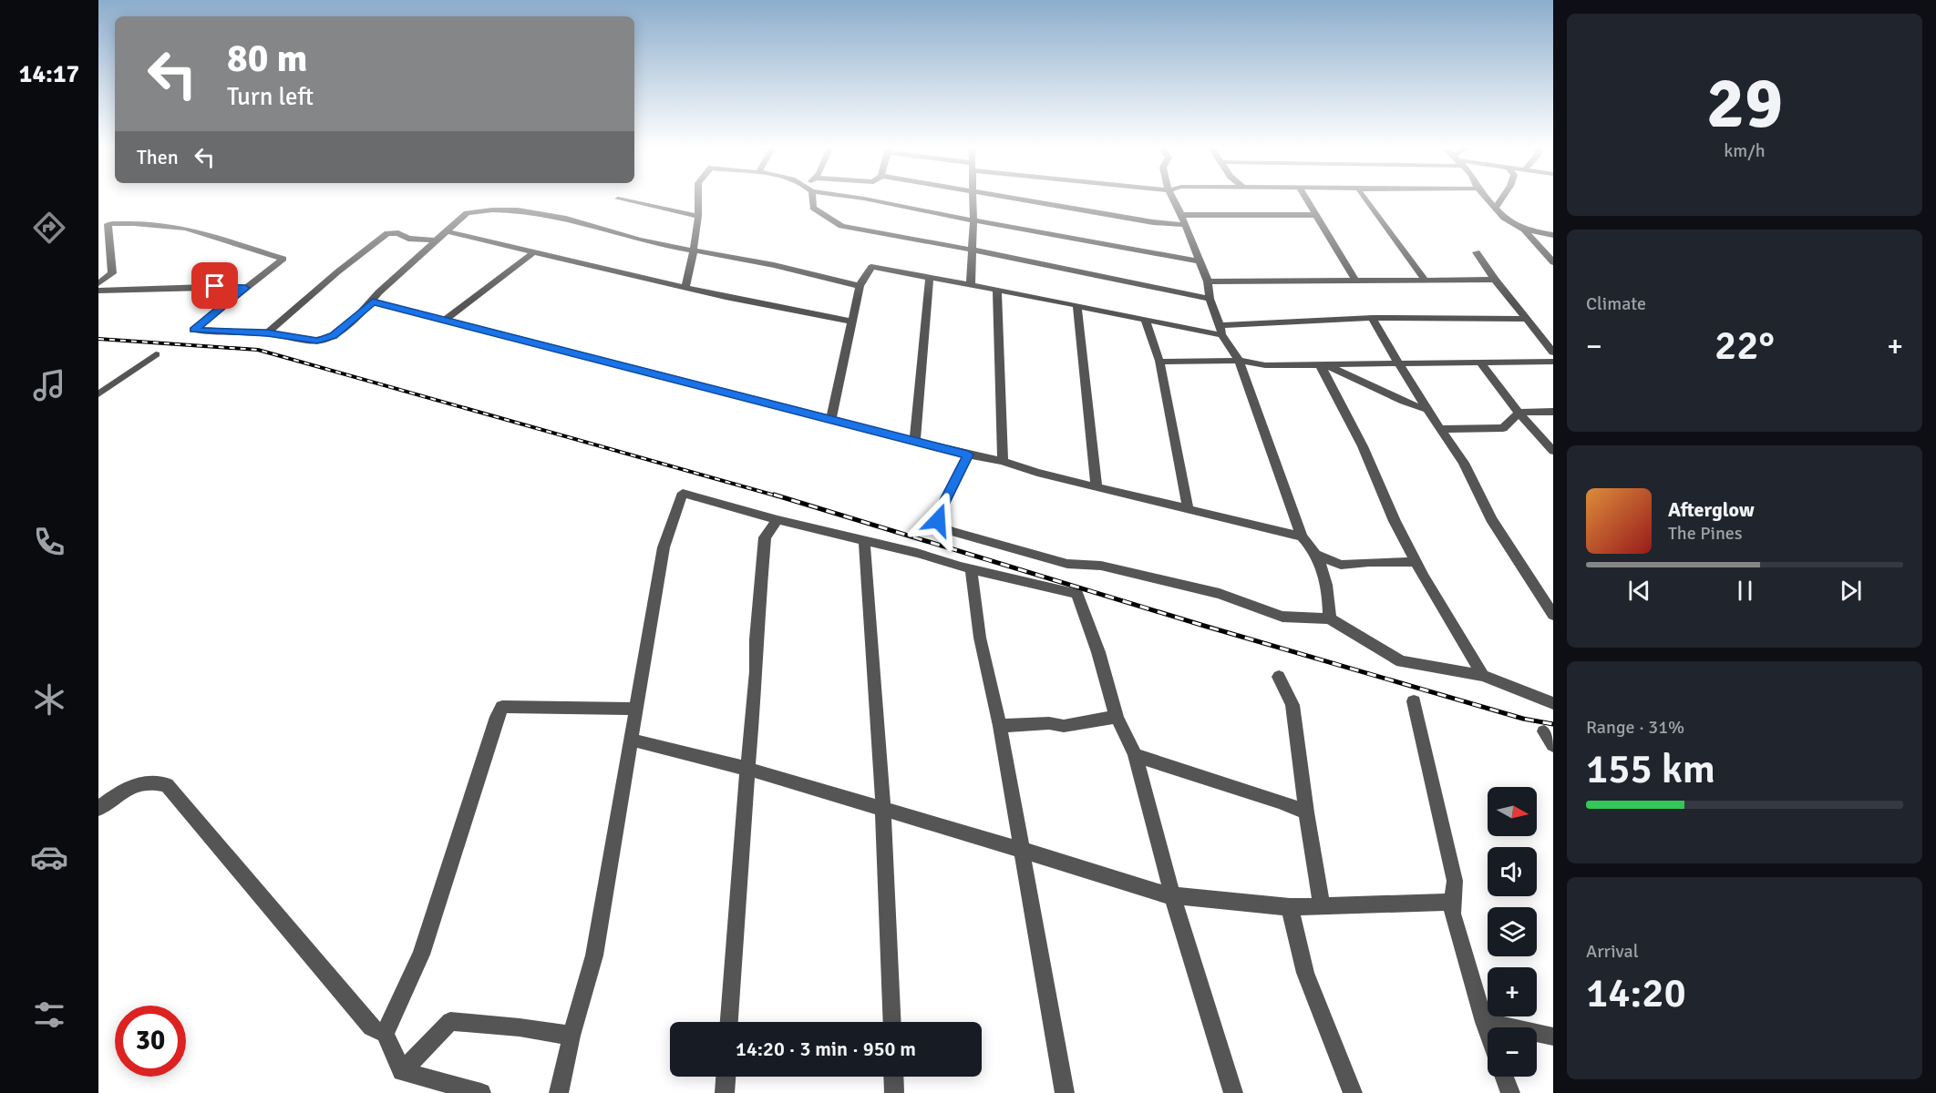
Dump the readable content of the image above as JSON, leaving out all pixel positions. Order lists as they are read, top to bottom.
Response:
{
  "north": "right",
  "page": {
    "tabs": "14:17",
    "tile": [
      ["29", "km/h"],
      "Climate",
      ["Range · 31%", "155 km"],
      ["Arrival", "14:20"]
    ],
    "turn": ["80 m", "Turn left"],
    "then": "Then",
    "heat": ["−", "22°", "+"],
    "song": ["Afterglow", "The Pines"],
    "map_buttons": ["+", "−"],
    "limit": "30",
    "trip": "14:20 · 3 min · 950 m"
  }
}
